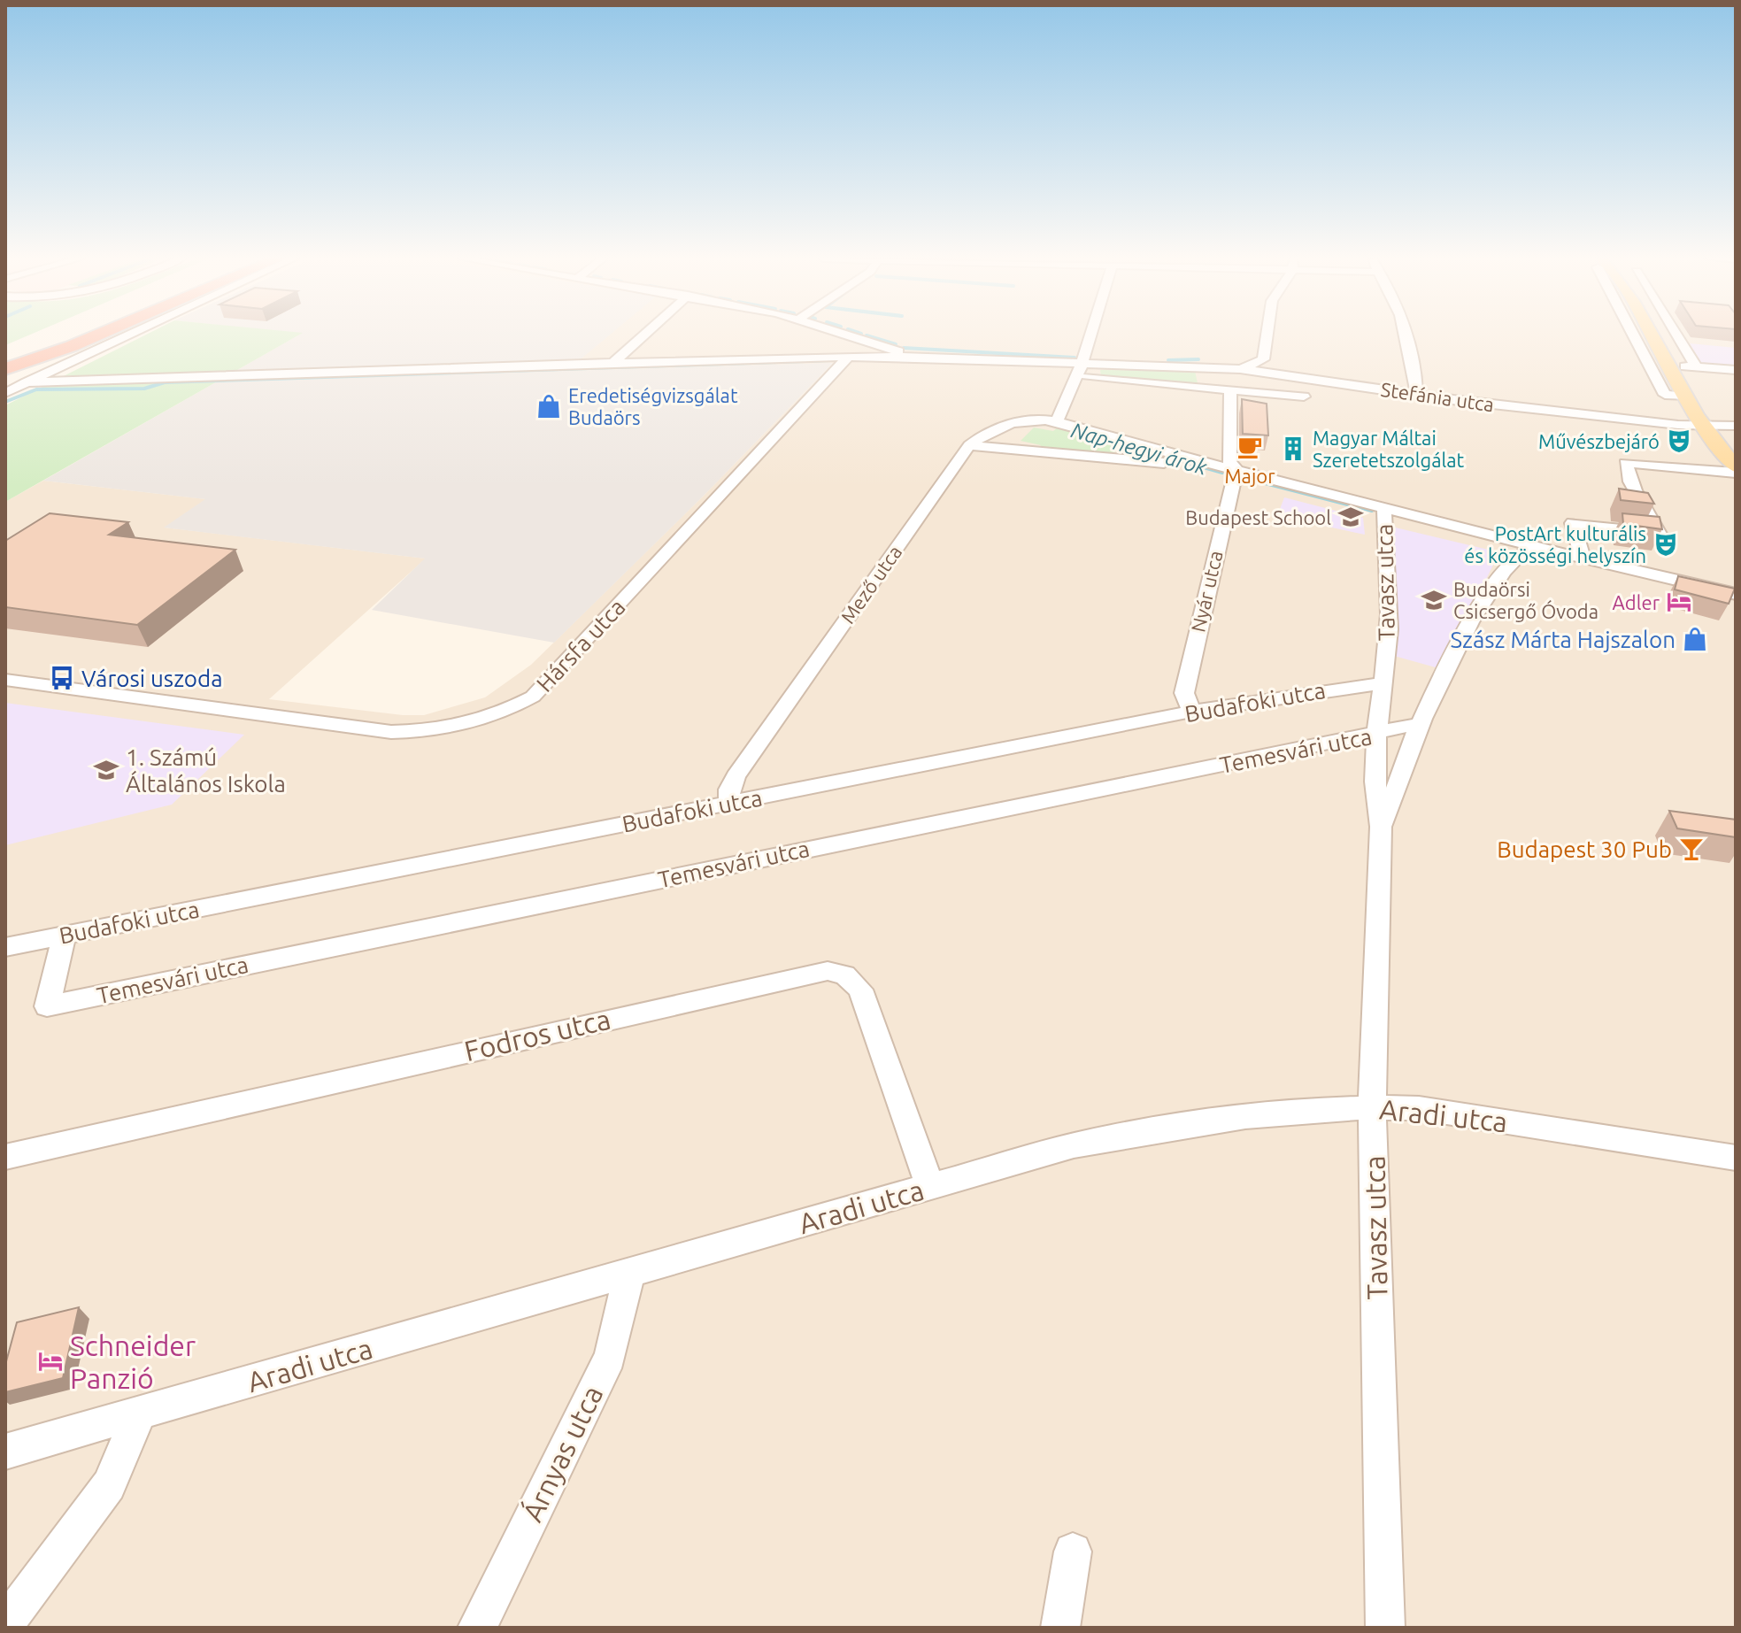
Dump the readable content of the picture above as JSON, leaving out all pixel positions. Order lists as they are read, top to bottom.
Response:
{
  "streets": {
    "street": [
      "Stefánia utca",
      "Tavasz utca",
      "Mező utca",
      "Nyár utca",
      "Hársfa utca",
      "Budafoki utca",
      "Temesvári utca",
      "Fodros utca",
      "Aradi utca",
      "Árnyas utca"
    ]
  },
  "crossings": [
    ["Stefánia utca", "Hársfa utca"],
    ["Tavasz utca", "Budafoki utca"],
    ["Tavasz utca", "Temesvári utca"],
    ["Tavasz utca", "Aradi utca"],
    ["Mező utca", "Budafoki utca"],
    ["Nyár utca", "Budafoki utca"],
    ["Budafoki utca", "Temesvári utca"],
    ["Fodros utca", "Aradi utca"],
    ["Aradi utca", "Árnyas utca"]
  ],
  "water": ["Nap-hegyi árok"],
  "places": {
    "shop": ["Eredetiségvizsgálat Budaörs", "Szász Márta Hajszalon"],
    "theatre": ["Művészbejáró", "PostArt kulturális és közösségi helyszín"],
    "cafe": ["Major"],
    "building": ["Magyar Máltai Szeretetszolgálat"],
    "school or university": ["Budapest School", "Budaörsi Csicsergő Óvoda", "1. Számú Általános Iskola"],
    "hotel": ["Adler", "Schneider Panzió"],
    "bus stop": ["Városi uszoda"],
    "bar": ["Budapest 30 Pub"]
  }
}
